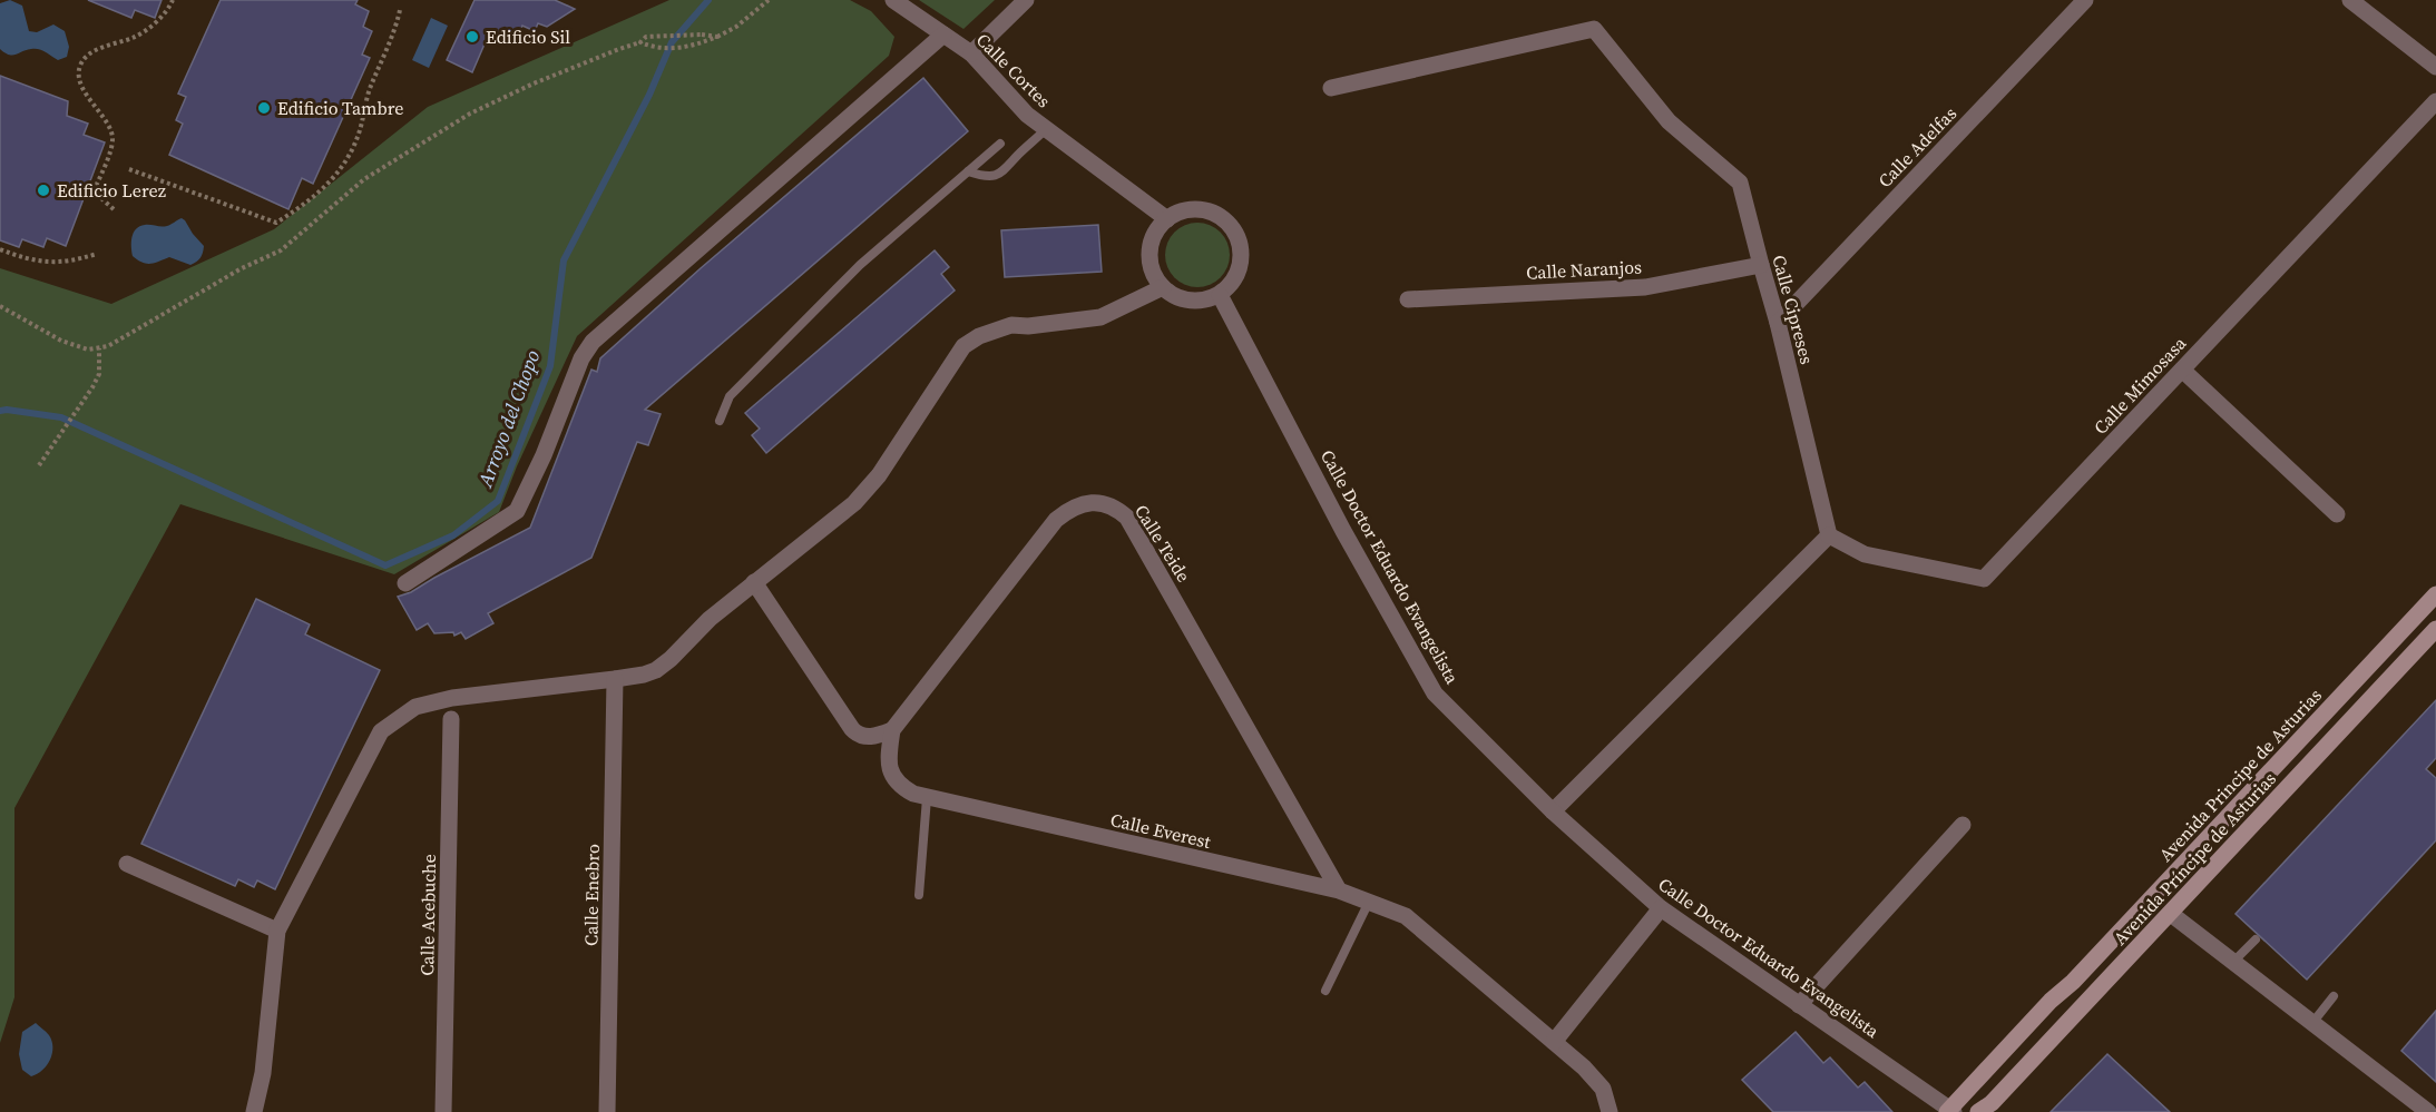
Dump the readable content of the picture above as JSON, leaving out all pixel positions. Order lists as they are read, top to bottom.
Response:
{
  "streets": {
    "street": [
      "Calle Cortes",
      "Calle Adelfas",
      "Calle Naranjos",
      "Calle Cipreses",
      "Calle Mimosasa",
      "Calle Teide",
      "Calle Doctor Eduardo Evangelista",
      "Avenida Principe de Asturias",
      "Calle Everest",
      "Avenida Príncipe de Asturias",
      "Calle Enebro",
      "Calle Acebuche"
    ]
  },
  "crossings": [
    ["Calle Cortes", "Calle Doctor Eduardo Evangelista"],
    ["Calle Adelfas", "Calle Cipreses"],
    ["Calle Naranjos", "Calle Cipreses"],
    ["Calle Cipreses", "Calle Mimosasa"],
    ["Calle Teide", "Calle Everest"],
    ["Calle Doctor Eduardo Evangelista", "Avenida Principe de Asturias"]
  ],
  "water": ["Arroyo del Chopo"],
  "places": ["Edificio Sil", "Edificio Tambre", "Edificio Lerez"]
}
